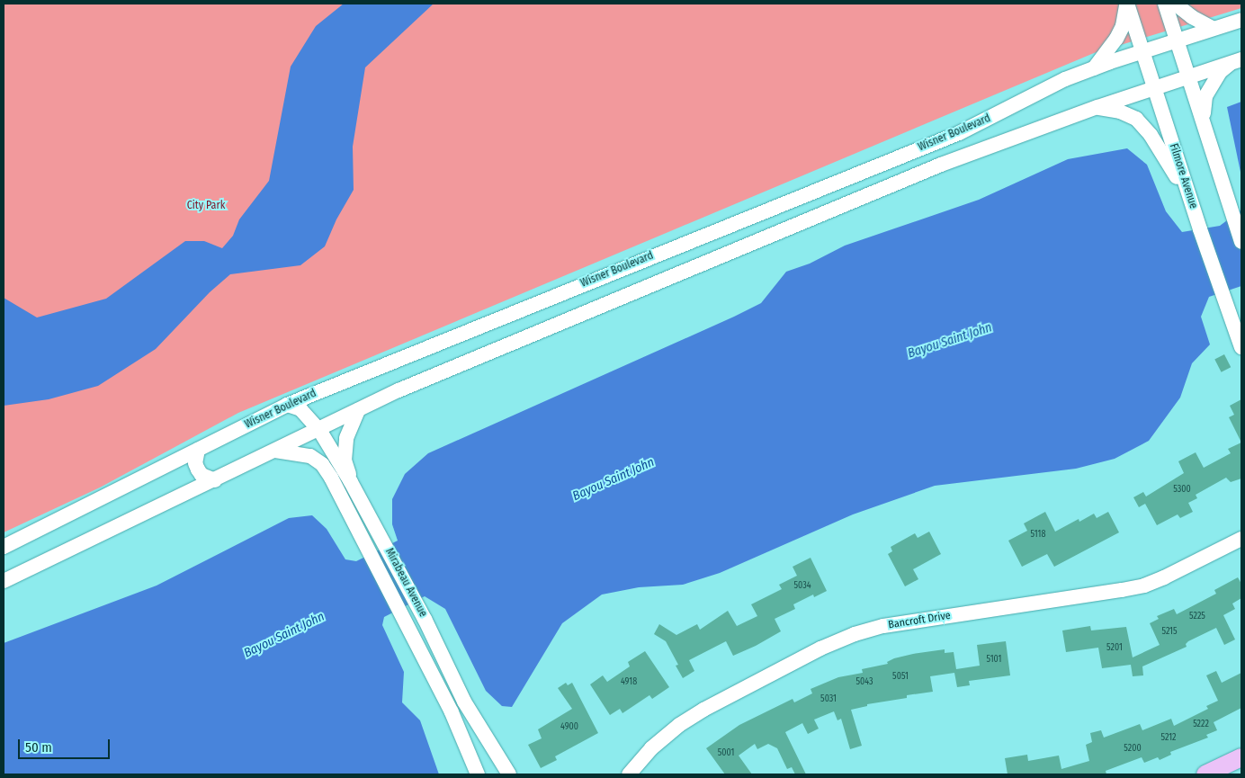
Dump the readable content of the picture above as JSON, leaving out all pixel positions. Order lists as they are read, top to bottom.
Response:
{
  "streets": {
    "street": [
      "Wisner Boulevard",
      "Filmore Avenue",
      "Mirabeau Avenue",
      "Bancroft Drive"
    ]
  },
  "crossings": [
    ["Wisner Boulevard", "Filmore Avenue"],
    ["Wisner Boulevard", "Mirabeau Avenue"]
  ],
  "water": ["Bayou Saint John"],
  "parks": ["City Park"],
  "house_numbers": [
    "5300",
    "5118",
    "5034",
    "5225",
    "5215",
    "5201",
    "5101",
    "5051",
    "4918",
    "5043",
    "5031",
    "5222",
    "4900",
    "5212",
    "5200",
    "5001"
  ],
  "scale_bar": "50 m"
}
